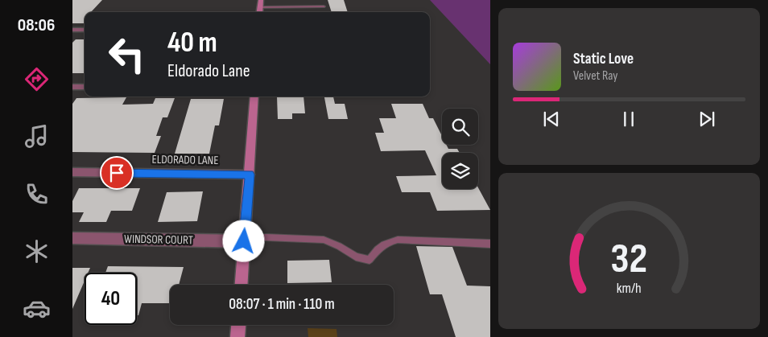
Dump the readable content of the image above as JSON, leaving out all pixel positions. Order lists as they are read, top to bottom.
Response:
{
  "streets": {
    "street": ["ELDORADO LANE", "WINDSOR COURT"]
  },
  "page": {
    "tabs": "08:06",
    "turn": ["40 m", "Eldorado Lane"],
    "song": ["Static Love", "Velvet Ray"],
    "limit": "40",
    "trip": "08:07 · 1 min · 110 m",
    "gauge": ["32", "km/h"]
  }
}
